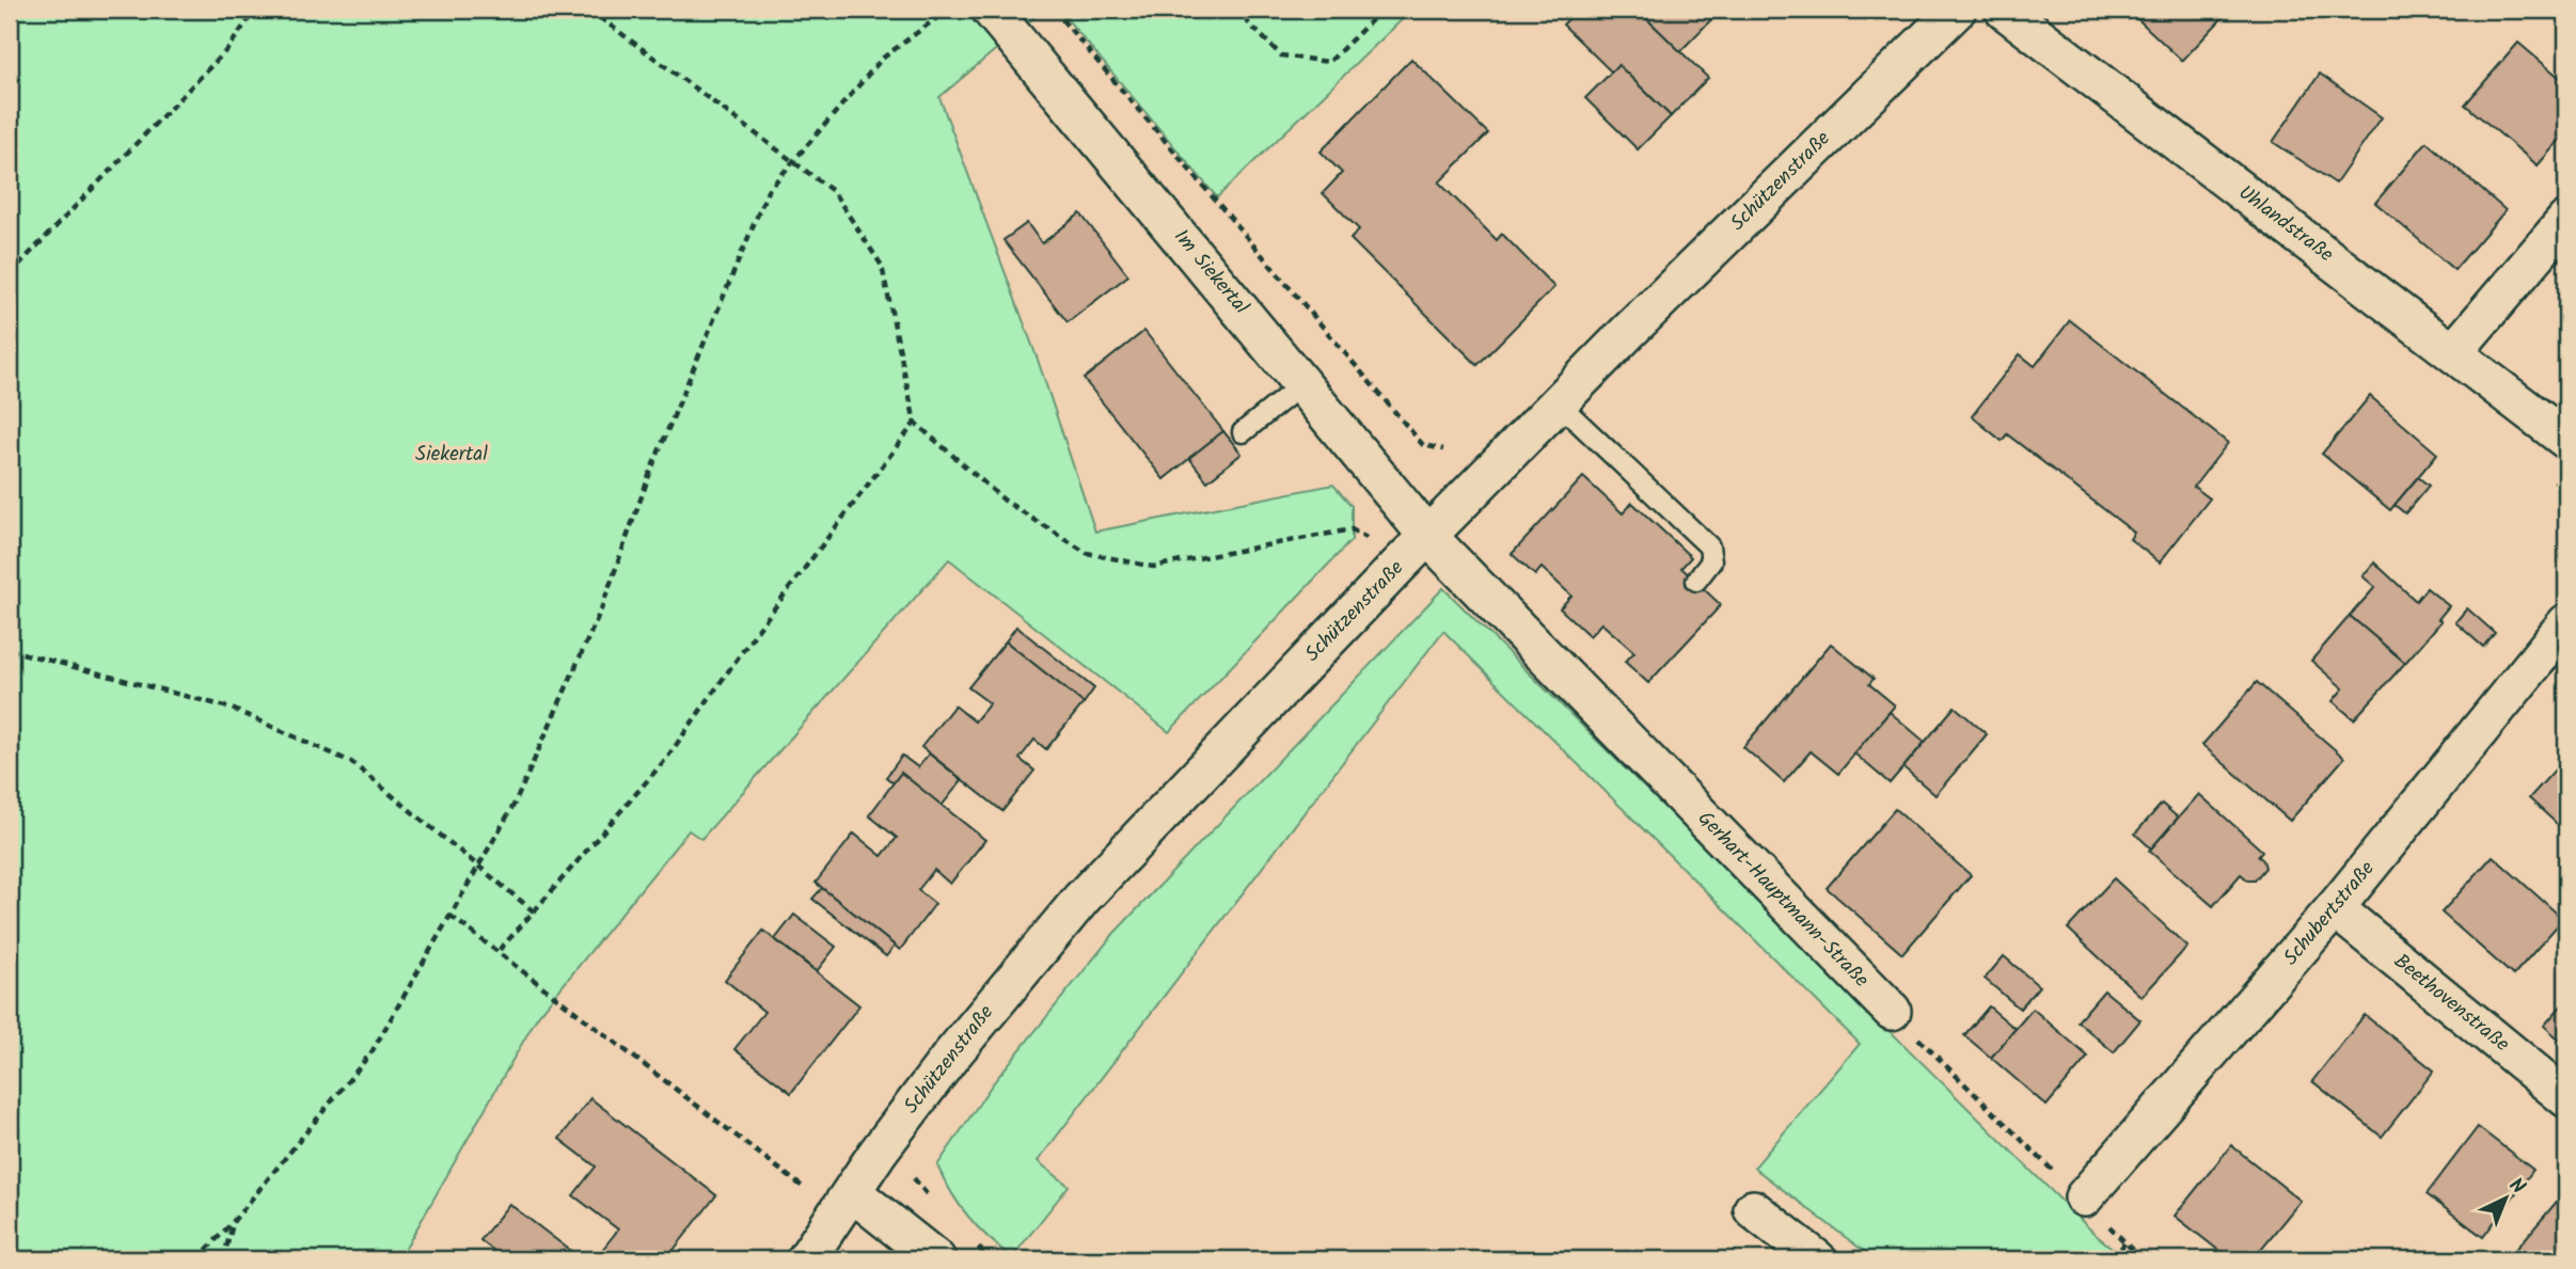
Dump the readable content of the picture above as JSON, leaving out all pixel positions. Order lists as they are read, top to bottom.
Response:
{
  "streets": {
    "street": [
      "Schützenstraße",
      "Uhlandstraße",
      "Im Siekertal",
      "Gerhart-Hauptmann-Straße",
      "Schubertstraße",
      "Beethovenstraße"
    ]
  },
  "crossings": [
    ["Schützenstraße", "Im Siekertal"],
    ["Schützenstraße", "Gerhart-Hauptmann-Straße"],
    ["Im Siekertal", "Gerhart-Hauptmann-Straße"],
    ["Schubertstraße", "Beethovenstraße"]
  ],
  "parks": ["Siekertal"],
  "north": "top right"
}
